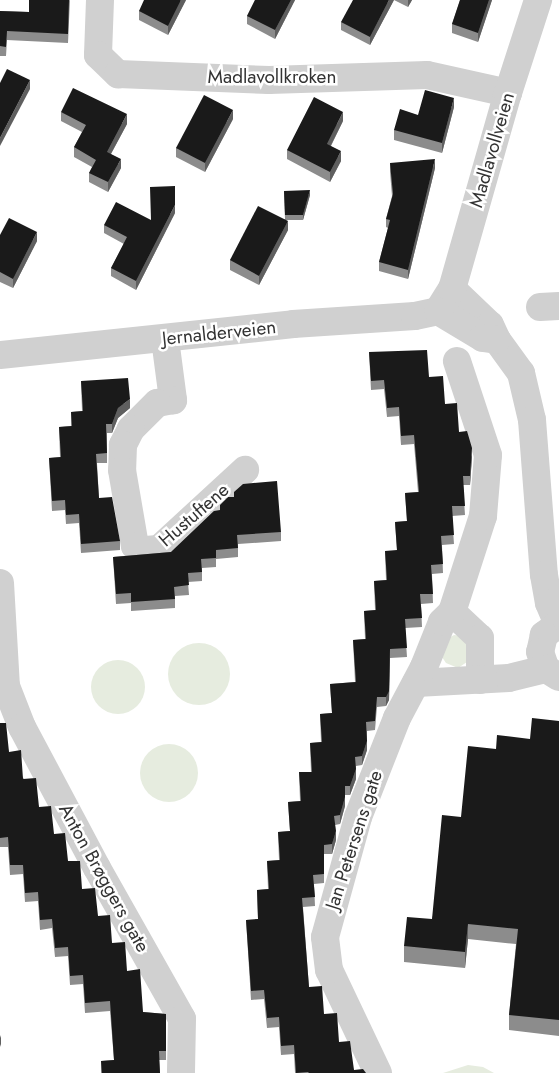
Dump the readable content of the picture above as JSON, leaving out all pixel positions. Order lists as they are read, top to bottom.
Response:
{
  "streets": {
    "street": [
      "Madlavollkroken",
      "Madlavollveien",
      "Jernalderveien",
      "Hustuftene",
      "Jan Petersens gate",
      "Anton Brøggers gate"
    ]
  },
  "crossings": [
    ["Madlavollkroken", "Madlavollveien"],
    ["Madlavollveien", "Jernalderveien"],
    ["Jernalderveien", "Hustuftene"]
  ]
}
